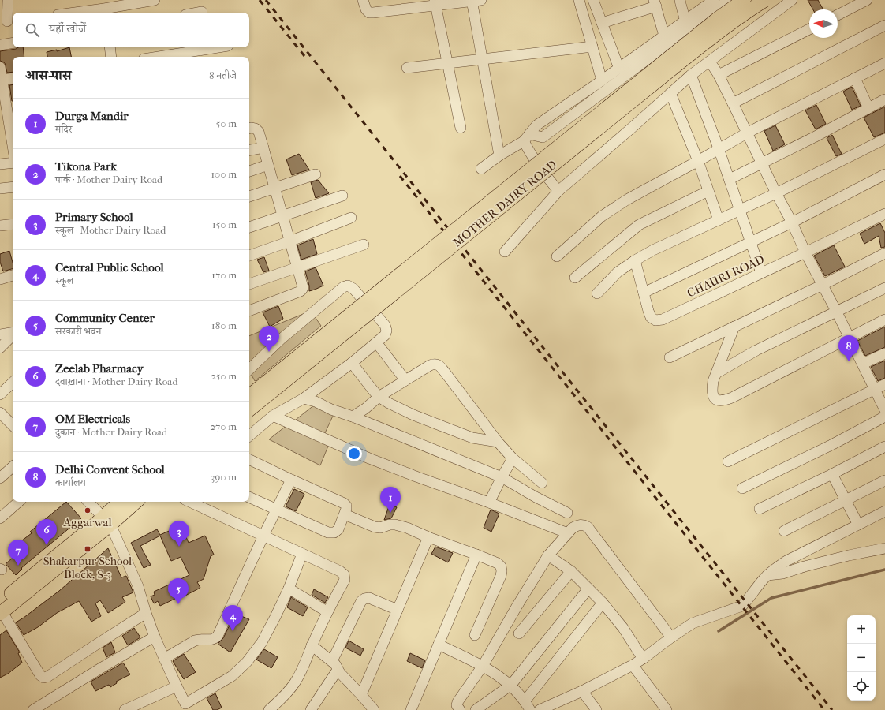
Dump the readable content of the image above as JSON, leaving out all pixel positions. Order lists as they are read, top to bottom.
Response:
{
  "streets": {
    "main road": ["MOTHER DAIRY ROAD"],
    "street": ["CHAURI ROAD"]
  },
  "places": {
    "other": ["Aggarwal"],
    "transit": ["Shakarpur School Block, S-3"]
  },
  "north": "left",
  "page": {
    "search": "यहाँ खोजें",
    "heading": ["आस-पास", "8 नतीजे"],
    "list": [
      {
        "mark": "1",
        "name": "Durga Mandir",
        "note": "मंदिर",
        "value": "50 m"
      },
      {
        "mark": "2",
        "name": "Tikona Park",
        "note": "पार्क · Mother Dairy Road",
        "value": "100 m"
      },
      {
        "mark": "3",
        "name": "Primary School",
        "note": "स्कूल · Mother Dairy Road",
        "value": "150 m"
      },
      {
        "mark": "4",
        "name": "Central Public School",
        "note": "स्कूल",
        "value": "170 m"
      },
      {
        "mark": "5",
        "name": "Community Center",
        "note": "सरकारी भवन",
        "value": "180 m"
      },
      {
        "mark": "6",
        "name": "Zeelab Pharmacy",
        "note": "दवाख़ाना · Mother Dairy Road",
        "value": "250 m"
      },
      {
        "mark": "7",
        "name": "OM Electricals",
        "note": "दुकान · Mother Dairy Road",
        "value": "270 m"
      },
      {
        "mark": "8",
        "name": "Delhi Convent School",
        "note": "कार्यालय",
        "value": "390 m"
      }
    ],
    "pins": [
      "2",
      "8",
      "1",
      "6",
      "3",
      "7",
      "5",
      "4"
    ],
    "map_buttons": ["+", "−"]
  }
}
